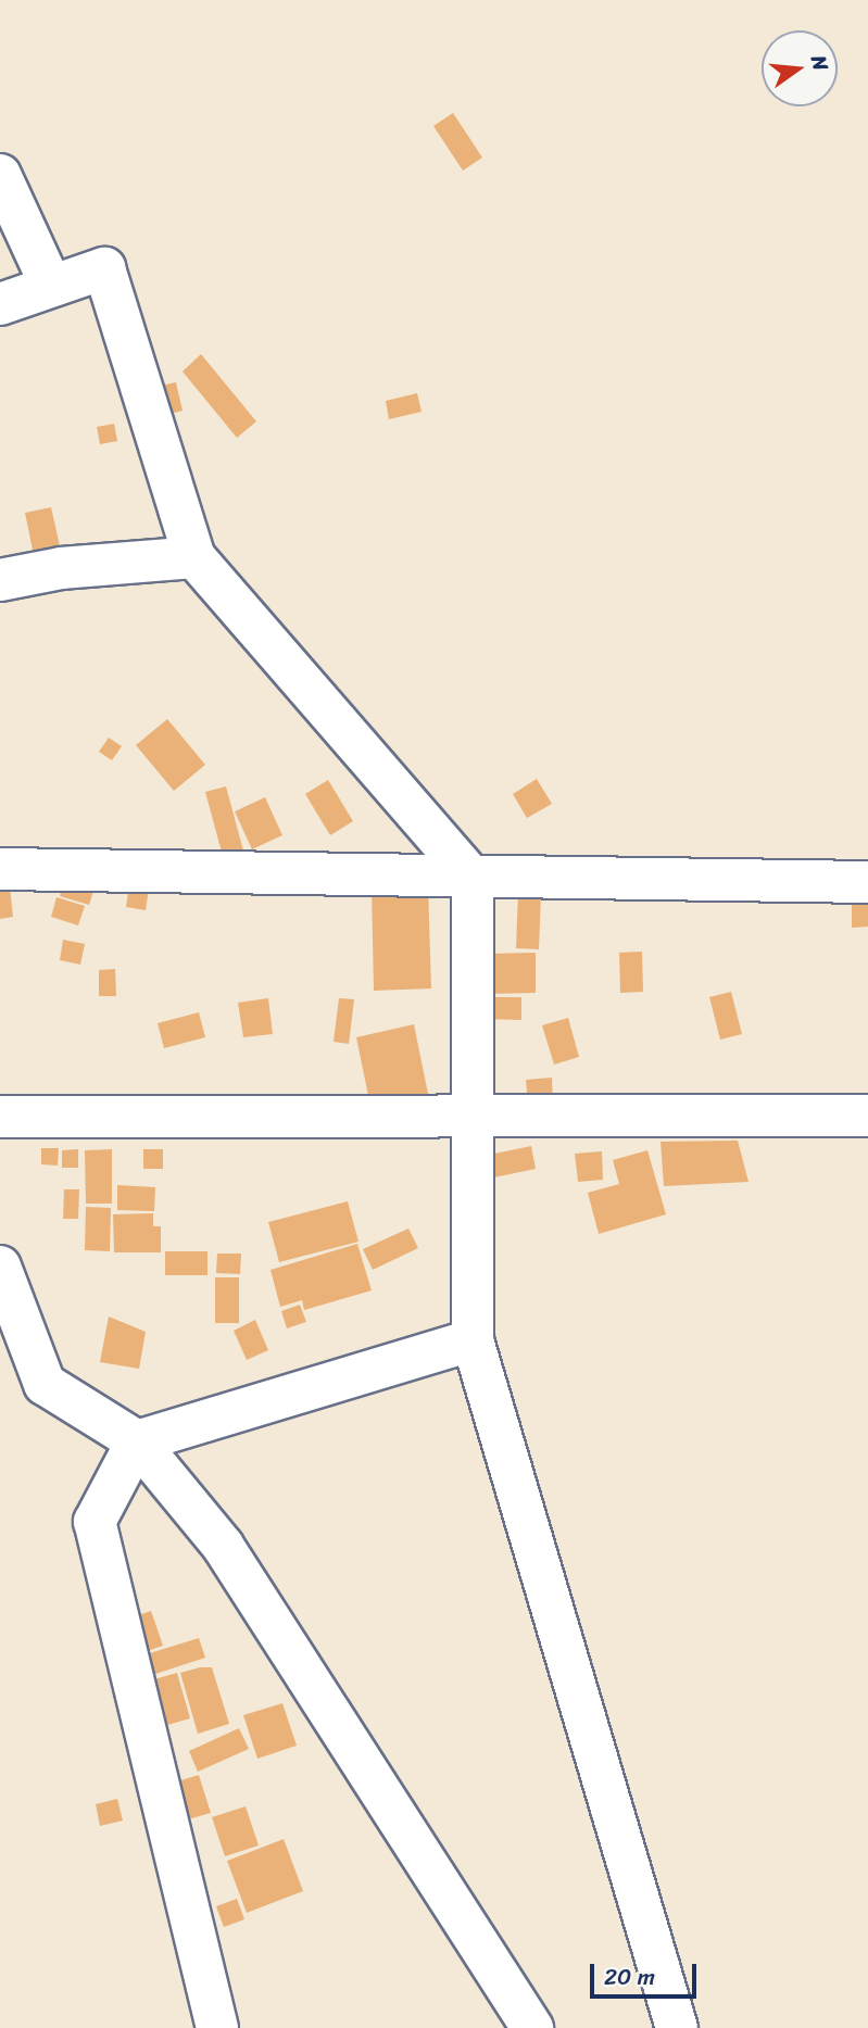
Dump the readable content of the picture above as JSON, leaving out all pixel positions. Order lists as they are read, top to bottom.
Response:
{
  "scale_bar": "20 m",
  "north": "right"
}
